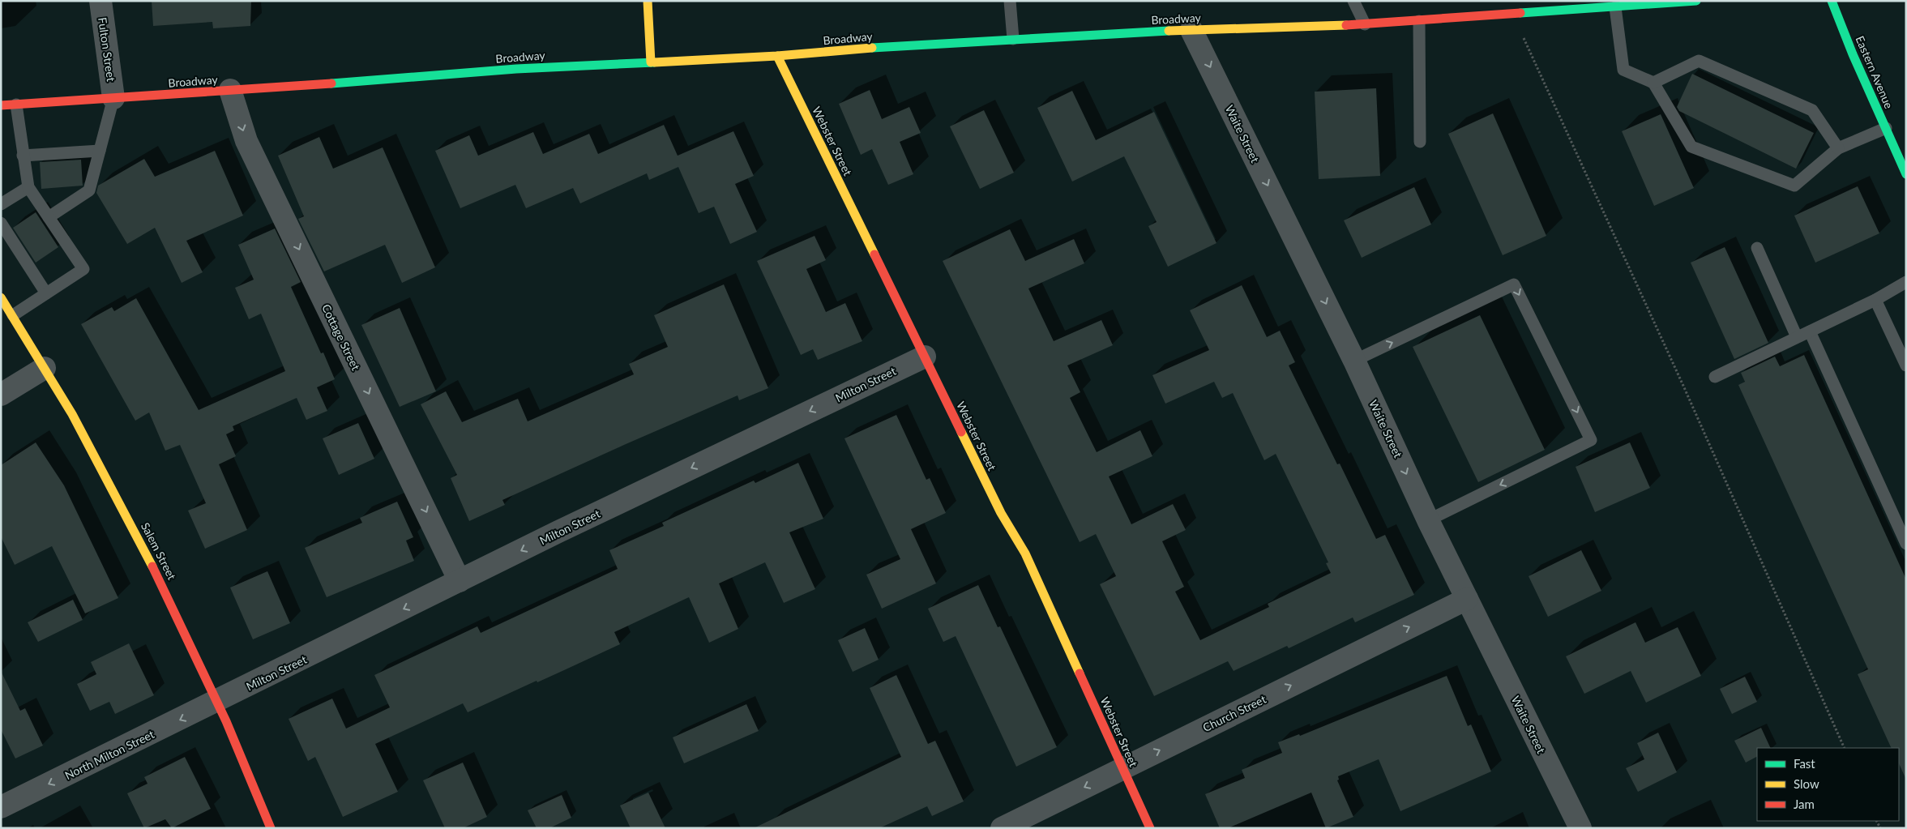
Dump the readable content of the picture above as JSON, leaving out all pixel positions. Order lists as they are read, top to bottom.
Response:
{
  "streets": {
    "main road": [
      "Broadway",
      "Eastern Avenue",
      "Webster Street",
      "Salem Street"
    ],
    "street": [
      "Fulton Street",
      "Waite Street",
      "Cottage Street",
      "Milton Street",
      "Church Street",
      "North Milton Street"
    ]
  },
  "crossings": [
    ["Broadway", "Fulton Street"],
    ["Broadway", "Waite Street"],
    ["Broadway", "Webster Street"],
    ["Broadway", "Cottage Street"],
    ["Waite Street", "Church Street"],
    ["Webster Street", "Milton Street"],
    ["Webster Street", "Church Street"],
    ["Cottage Street", "Milton Street"],
    ["Milton Street", "Salem Street"],
    ["Milton Street", "North Milton Street"],
    ["Salem Street", "North Milton Street"]
  ],
  "one_way": [
    "Waite Street",
    "Cottage Street",
    "Milton Street",
    "North Milton Street"
  ],
  "legend": ["Fast", "Slow", "Jam"]
}
